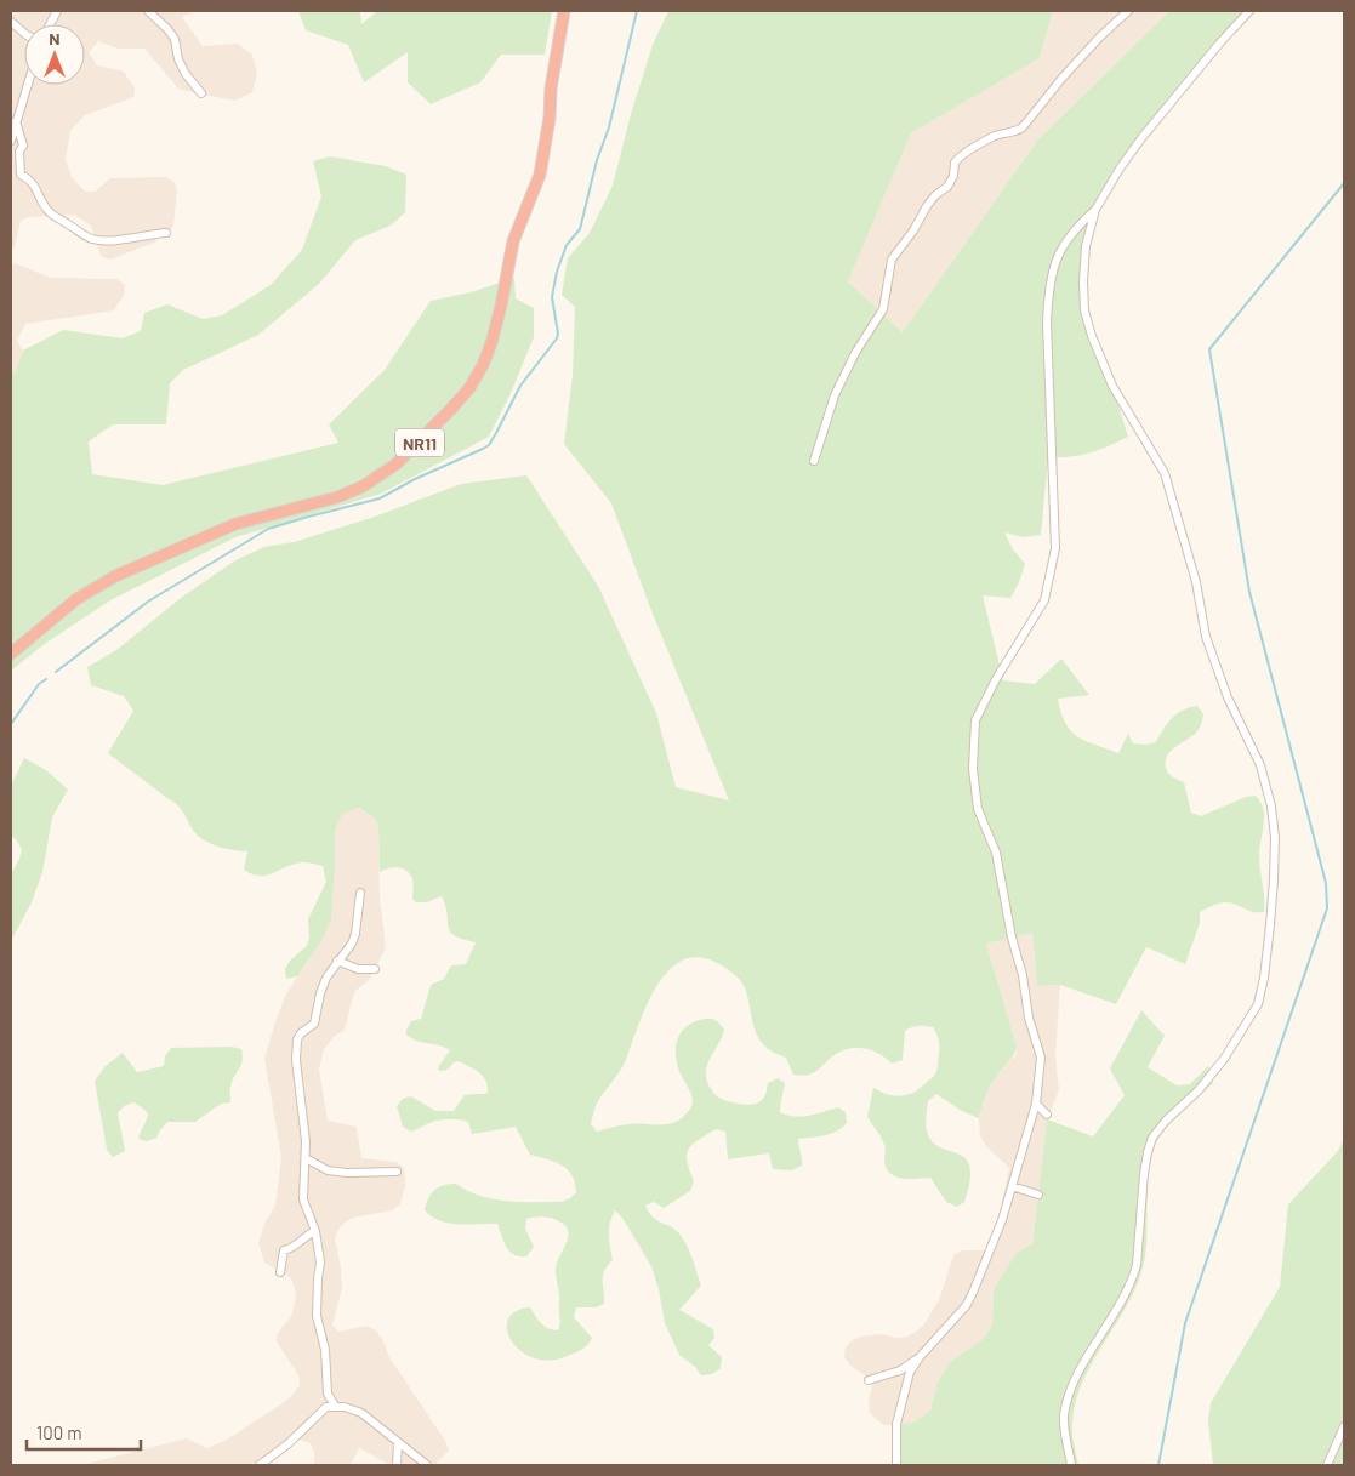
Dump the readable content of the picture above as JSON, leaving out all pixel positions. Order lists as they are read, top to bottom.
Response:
{
  "streets": {
    "highway": ["NR11"]
  },
  "scale_bar": "100 m",
  "north": "top"
}
